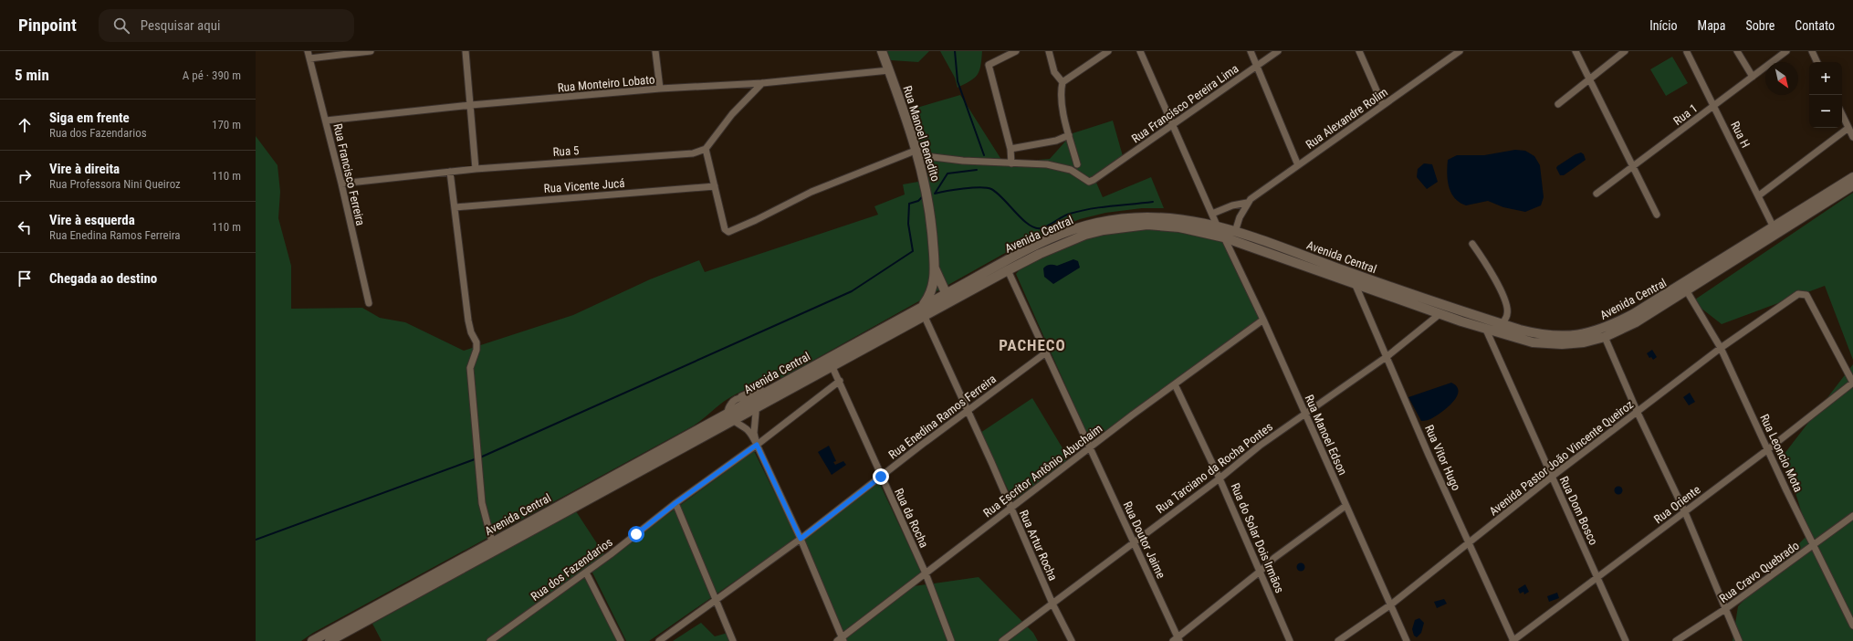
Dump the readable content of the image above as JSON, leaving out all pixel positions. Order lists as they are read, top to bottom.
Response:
{
  "streets": {
    "main road": ["Rua Manoel Benedito", "Avenida Central"],
    "street": [
      "Rua Monteiro Lobato",
      "Rua Francisco Pereira Lima",
      "Rua 1",
      "Rua Alexandre Rolim",
      "Rua H",
      "Rua 5",
      "Rua Francisco Ferreira",
      "Rua Vicente Jucá",
      "Rua Enedina Ramos Ferreira",
      "Rua Manoel Edson",
      "Rua Leoncio Mota",
      "Rua Vitor Hugo",
      "Avenida Pastor João Vincente Queiroz",
      "Rua Tarciano da Rocha Pontes",
      "Rua Escritor Antônio Abuchaim",
      "Rua Oriente",
      "Rua Dom Bosco",
      "Rua da Rocha",
      "Rua do Solar Dois Irmãos",
      "Rua Doutor Jaime",
      "Rua Artur Rocha",
      "Rua dos Fazendarios",
      "Rua Cravo Quebrado"
    ]
  },
  "crossings": [
    ["Rua Monteiro Lobato", "Rua Manoel Benedito"],
    ["Rua Monteiro Lobato", "Rua Francisco Ferreira"],
    ["Rua 1", "Rua H"],
    ["Rua Alexandre Rolim", "Avenida Central"],
    ["Rua Manoel Benedito", "Avenida Central"],
    ["Rua H", "Avenida Central"],
    ["Rua 5", "Rua Francisco Ferreira"],
    ["Avenida Central", "Rua Manoel Edson"],
    ["Avenida Central", "Rua Leoncio Mota"],
    ["Avenida Central", "Rua Vitor Hugo"],
    ["Avenida Central", "Rua Tarciano da Rocha Pontes"],
    ["Avenida Central", "Rua Dom Bosco"],
    ["Avenida Central", "Rua da Rocha"],
    ["Avenida Central", "Rua Doutor Jaime"],
    ["Avenida Central", "Rua Artur Rocha"],
    ["Rua Enedina Ramos Ferreira", "Rua da Rocha"],
    ["Rua Enedina Ramos Ferreira", "Rua Doutor Jaime"],
    ["Rua Enedina Ramos Ferreira", "Rua Artur Rocha"],
    ["Rua Manoel Edson", "Avenida Pastor João Vincente Queiroz"],
    ["Rua Manoel Edson", "Rua Tarciano da Rocha Pontes"],
    ["Rua Manoel Edson", "Rua Escritor Antônio Abuchaim"],
    ["Rua Leoncio Mota", "Avenida Pastor João Vincente Queiroz"],
    ["Rua Leoncio Mota", "Rua Oriente"],
    ["Rua Leoncio Mota", "Rua Cravo Quebrado"],
    ["Rua Vitor Hugo", "Avenida Pastor João Vincente Queiroz"],
    ["Rua Vitor Hugo", "Rua Tarciano da Rocha Pontes"],
    ["Rua Vitor Hugo", "Rua Oriente"],
    ["Avenida Pastor João Vincente Queiroz", "Rua Oriente"],
    ["Avenida Pastor João Vincente Queiroz", "Rua Dom Bosco"],
    ["Rua Tarciano da Rocha Pontes", "Rua do Solar Dois Irmãos"],
    ["Rua Tarciano da Rocha Pontes", "Rua Doutor Jaime"],
    ["Rua Tarciano da Rocha Pontes", "Rua Artur Rocha"],
    ["Rua Escritor Antônio Abuchaim", "Rua da Rocha"],
    ["Rua Escritor Antônio Abuchaim", "Rua do Solar Dois Irmãos"],
    ["Rua Escritor Antônio Abuchaim", "Rua Doutor Jaime"],
    ["Rua Escritor Antônio Abuchaim", "Rua Artur Rocha"],
    ["Rua Oriente", "Rua Dom Bosco"],
    ["Rua da Rocha", "Rua dos Fazendarios"]
  ],
  "districts": ["PACHECO"],
  "north": "bottom right",
  "page": {
    "header": "Pinpoint",
    "search": "Pesquisar aqui",
    "nav": [
      "Início",
      "Mapa",
      "Sobre",
      "Contato"
    ],
    "heading": ["5 min", "A pé · 390 m"],
    "map_buttons": ["+", "−"],
    "list": [
      ["Siga em frente", "Rua dos Fazendarios", "170 m"],
      ["Vire à direita", "Rua Professora Nini Queiroz", "110 m"],
      ["Vire à esquerda", "Rua Enedina Ramos Ferreira", "110 m"],
      "Chegada ao destino"
    ]
  }
}
